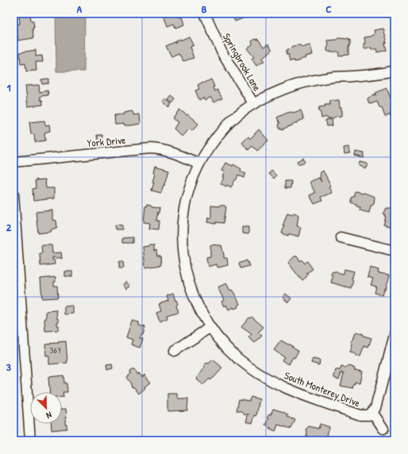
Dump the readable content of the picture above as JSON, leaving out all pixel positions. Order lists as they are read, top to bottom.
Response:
{
  "streets": {
    "street": ["Springbrook Lane", "York Drive", "South Monterey Drive"]
  },
  "crossings": [
    ["Springbrook Lane", "South Monterey Drive"],
    ["York Drive", "South Monterey Drive"]
  ],
  "house_numbers": ["367"],
  "north": "bottom right",
  "grid": {
    "columns": ["A", "B", "C"],
    "rows": ["1", "2", "3"]
  }
}
